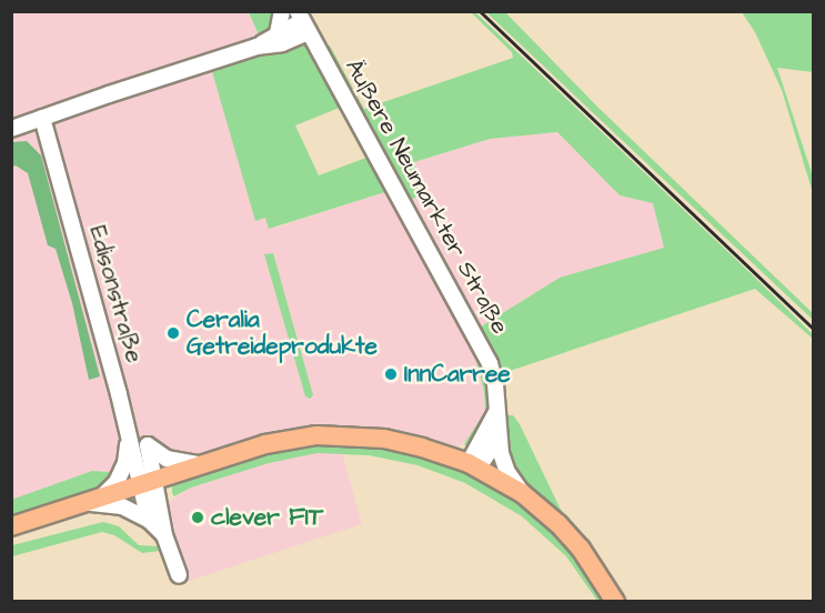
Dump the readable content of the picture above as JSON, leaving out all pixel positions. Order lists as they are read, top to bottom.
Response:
{
  "streets": {
    "main road": ["Äußere Neumarkter Straße"],
    "street": ["Edisonstraße"]
  },
  "crossings": [
    ["Äußere Neumarkter Straße", "Edisonstraße"]
  ],
  "places": ["Ceralia Getreideprodukte", "InnCarree", "clever FIT"]
}
